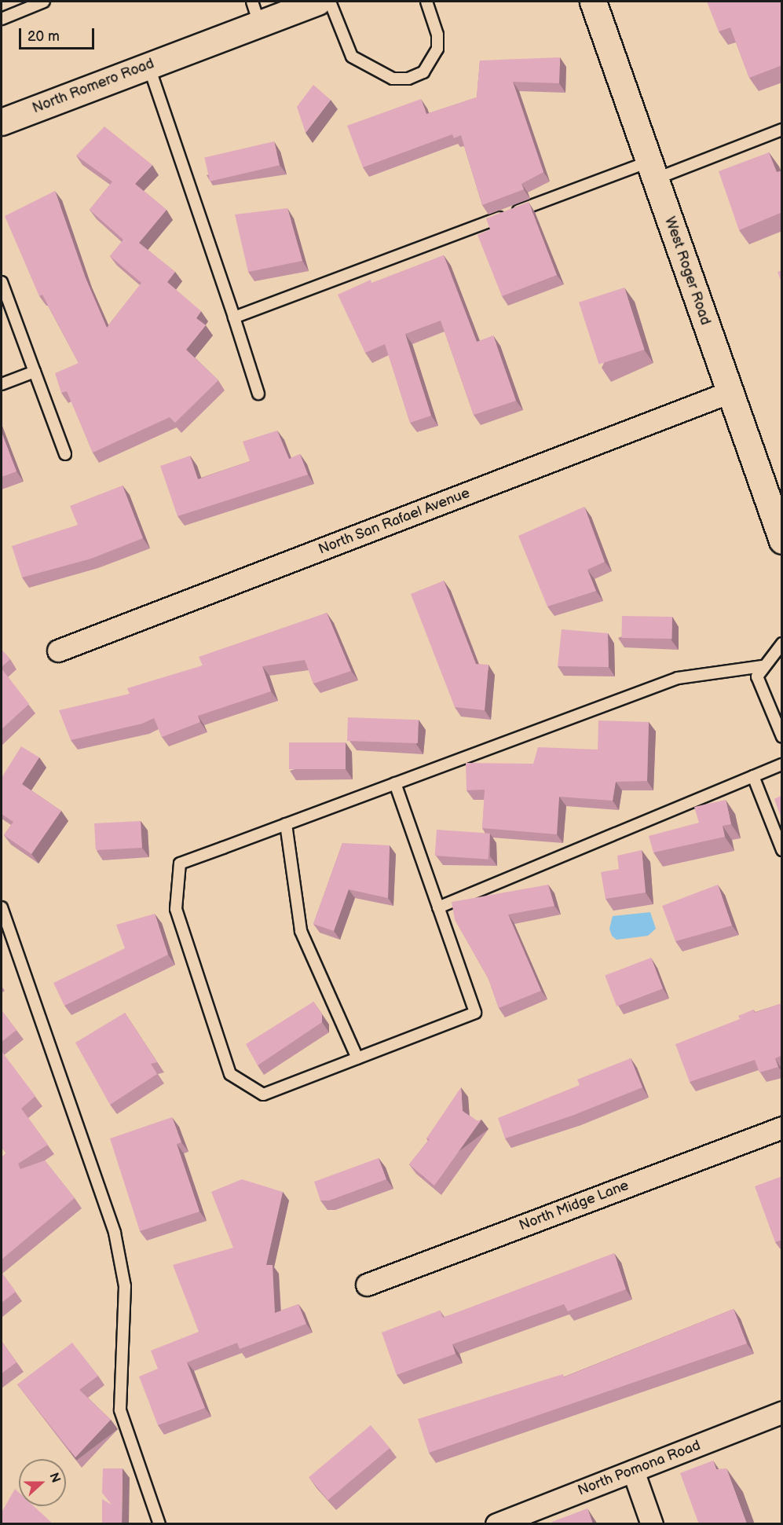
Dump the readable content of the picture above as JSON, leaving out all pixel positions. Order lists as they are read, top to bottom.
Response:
{
  "streets": {
    "street": [
      "North Romero Road",
      "West Roger Road",
      "North San Rafael Avenue",
      "North Midge Lane",
      "North Pomona Road"
    ]
  },
  "crossings": [
    ["West Roger Road", "North San Rafael Avenue"]
  ],
  "scale_bar": "20 m",
  "north": "right"
}
